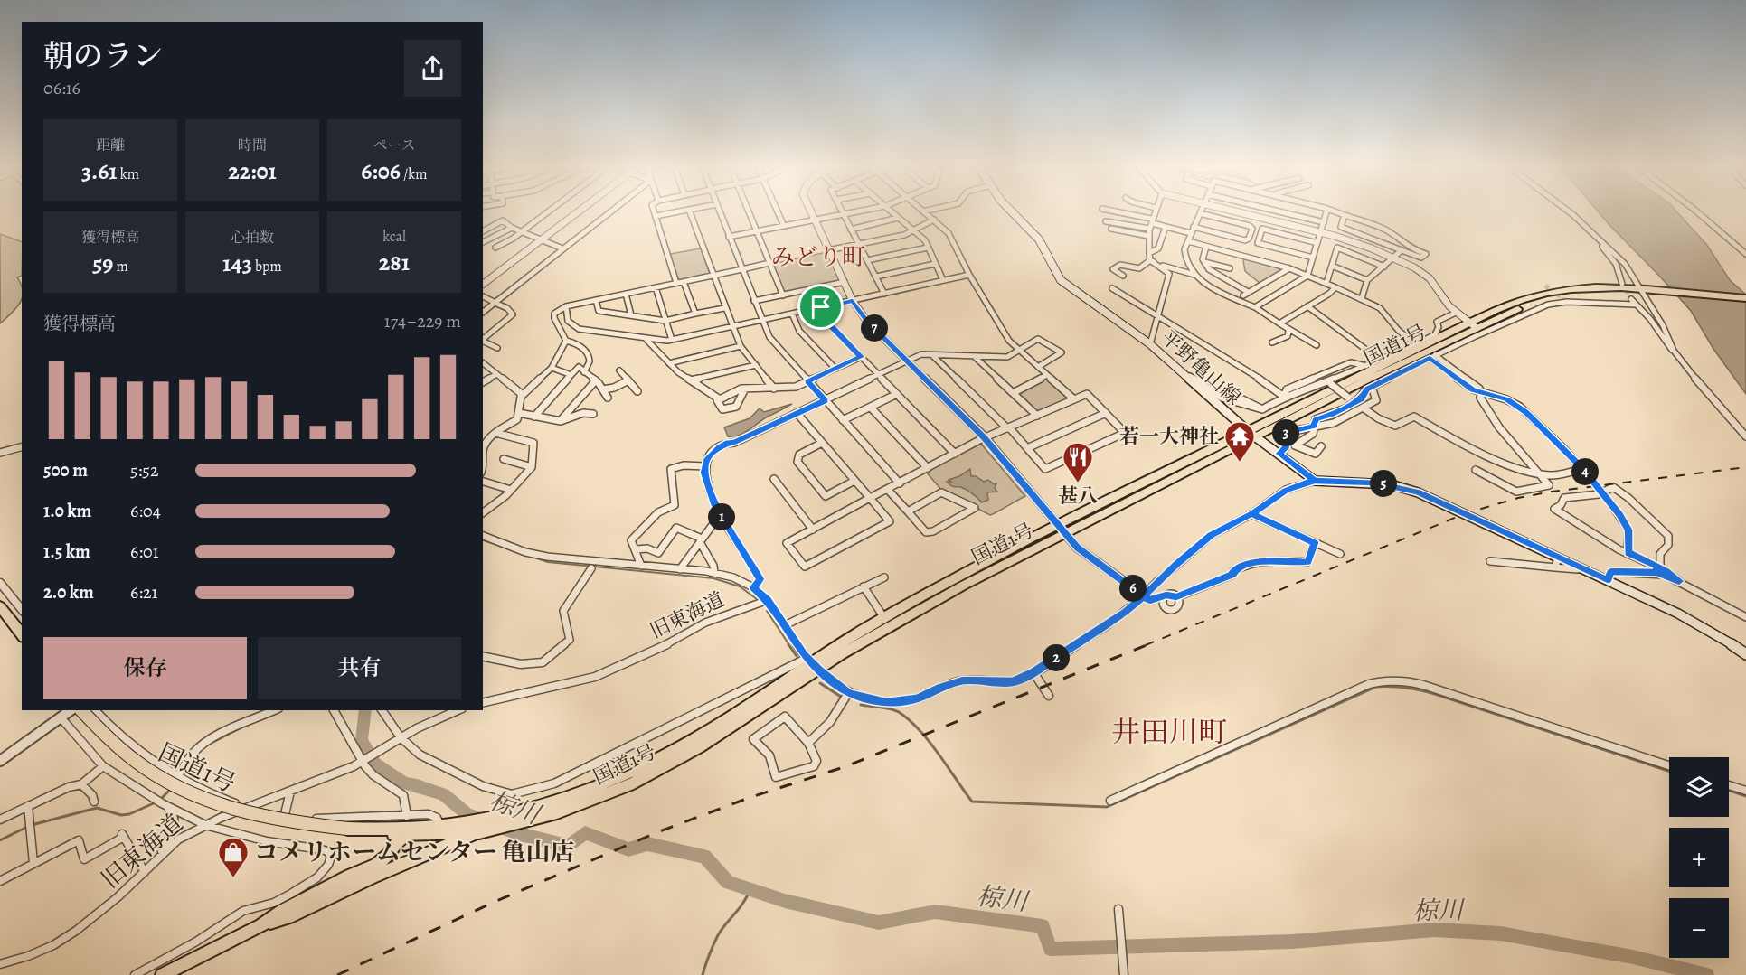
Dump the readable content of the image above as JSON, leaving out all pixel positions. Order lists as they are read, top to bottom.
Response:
{
  "streets": {
    "main road": ["国道1号", "平野亀山線"],
    "street": ["旧東海道"]
  },
  "crossings": [
    ["国道1号", "平野亀山線"]
  ],
  "districts": ["みどり町", "井田川町"],
  "water": ["椋川"],
  "places": {
    "temple": ["若一大神社"],
    "restaurant": ["甚八"],
    "shop": ["コメリホームセンター 亀山店"]
  },
  "page": {
    "heading": ["朝のラン", "06:16"],
    "stats": [
      ["距離", "3.61 km"],
      ["時間", "22:01"],
      ["ペース", "6:06 /km"],
      ["獲得標高", "59 m"],
      ["心拍数", "143 bpm"],
      ["kcal", "281"]
    ],
    "chart": ["獲得標高", "174–229 m"],
    "pins": [
      "7",
      "3",
      "4",
      "5",
      "1",
      "6",
      "2"
    ],
    "list": [
      {
        "name": "500 m",
        "note": "5:52"
      },
      {
        "name": "1.0 km",
        "note": "6:04"
      },
      {
        "name": "1.5 km",
        "note": "6:01"
      },
      {
        "name": "2.0 km",
        "note": "6:21"
      }
    ],
    "buttons": ["保存", "共有"],
    "map_buttons": ["+", "−"]
  }
}
